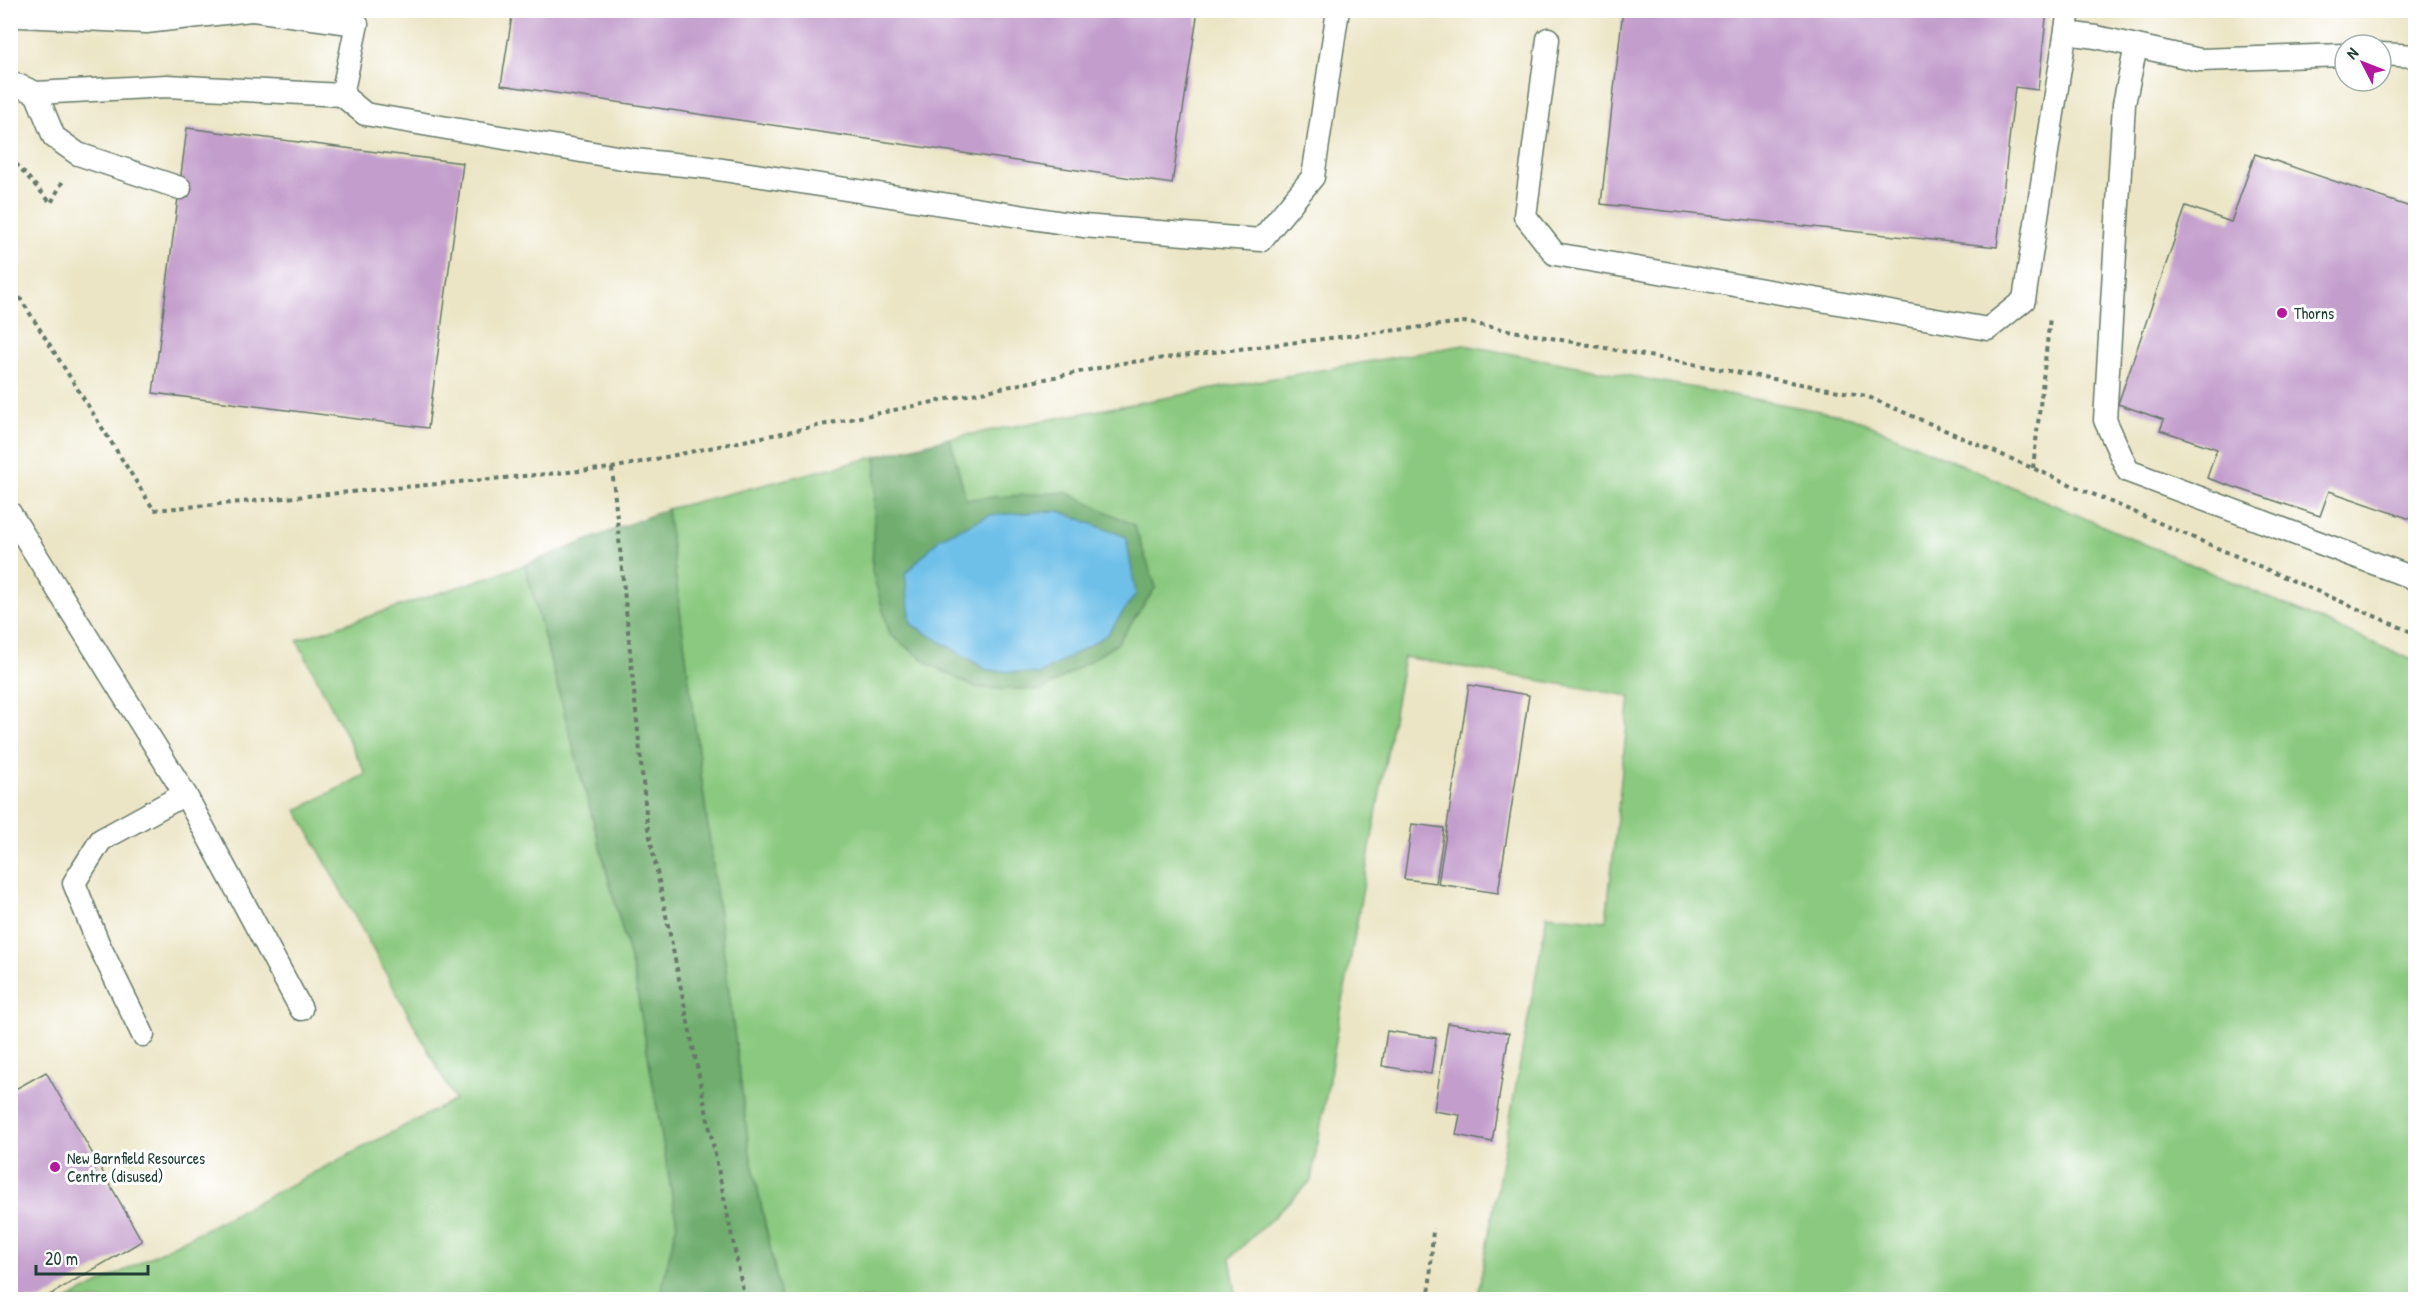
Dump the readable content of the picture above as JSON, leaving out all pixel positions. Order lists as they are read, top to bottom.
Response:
{
  "places": ["Thorns", "New Barnfield Resources Centre (disused)"],
  "scale_bar": "20 m",
  "north": "top left"
}
